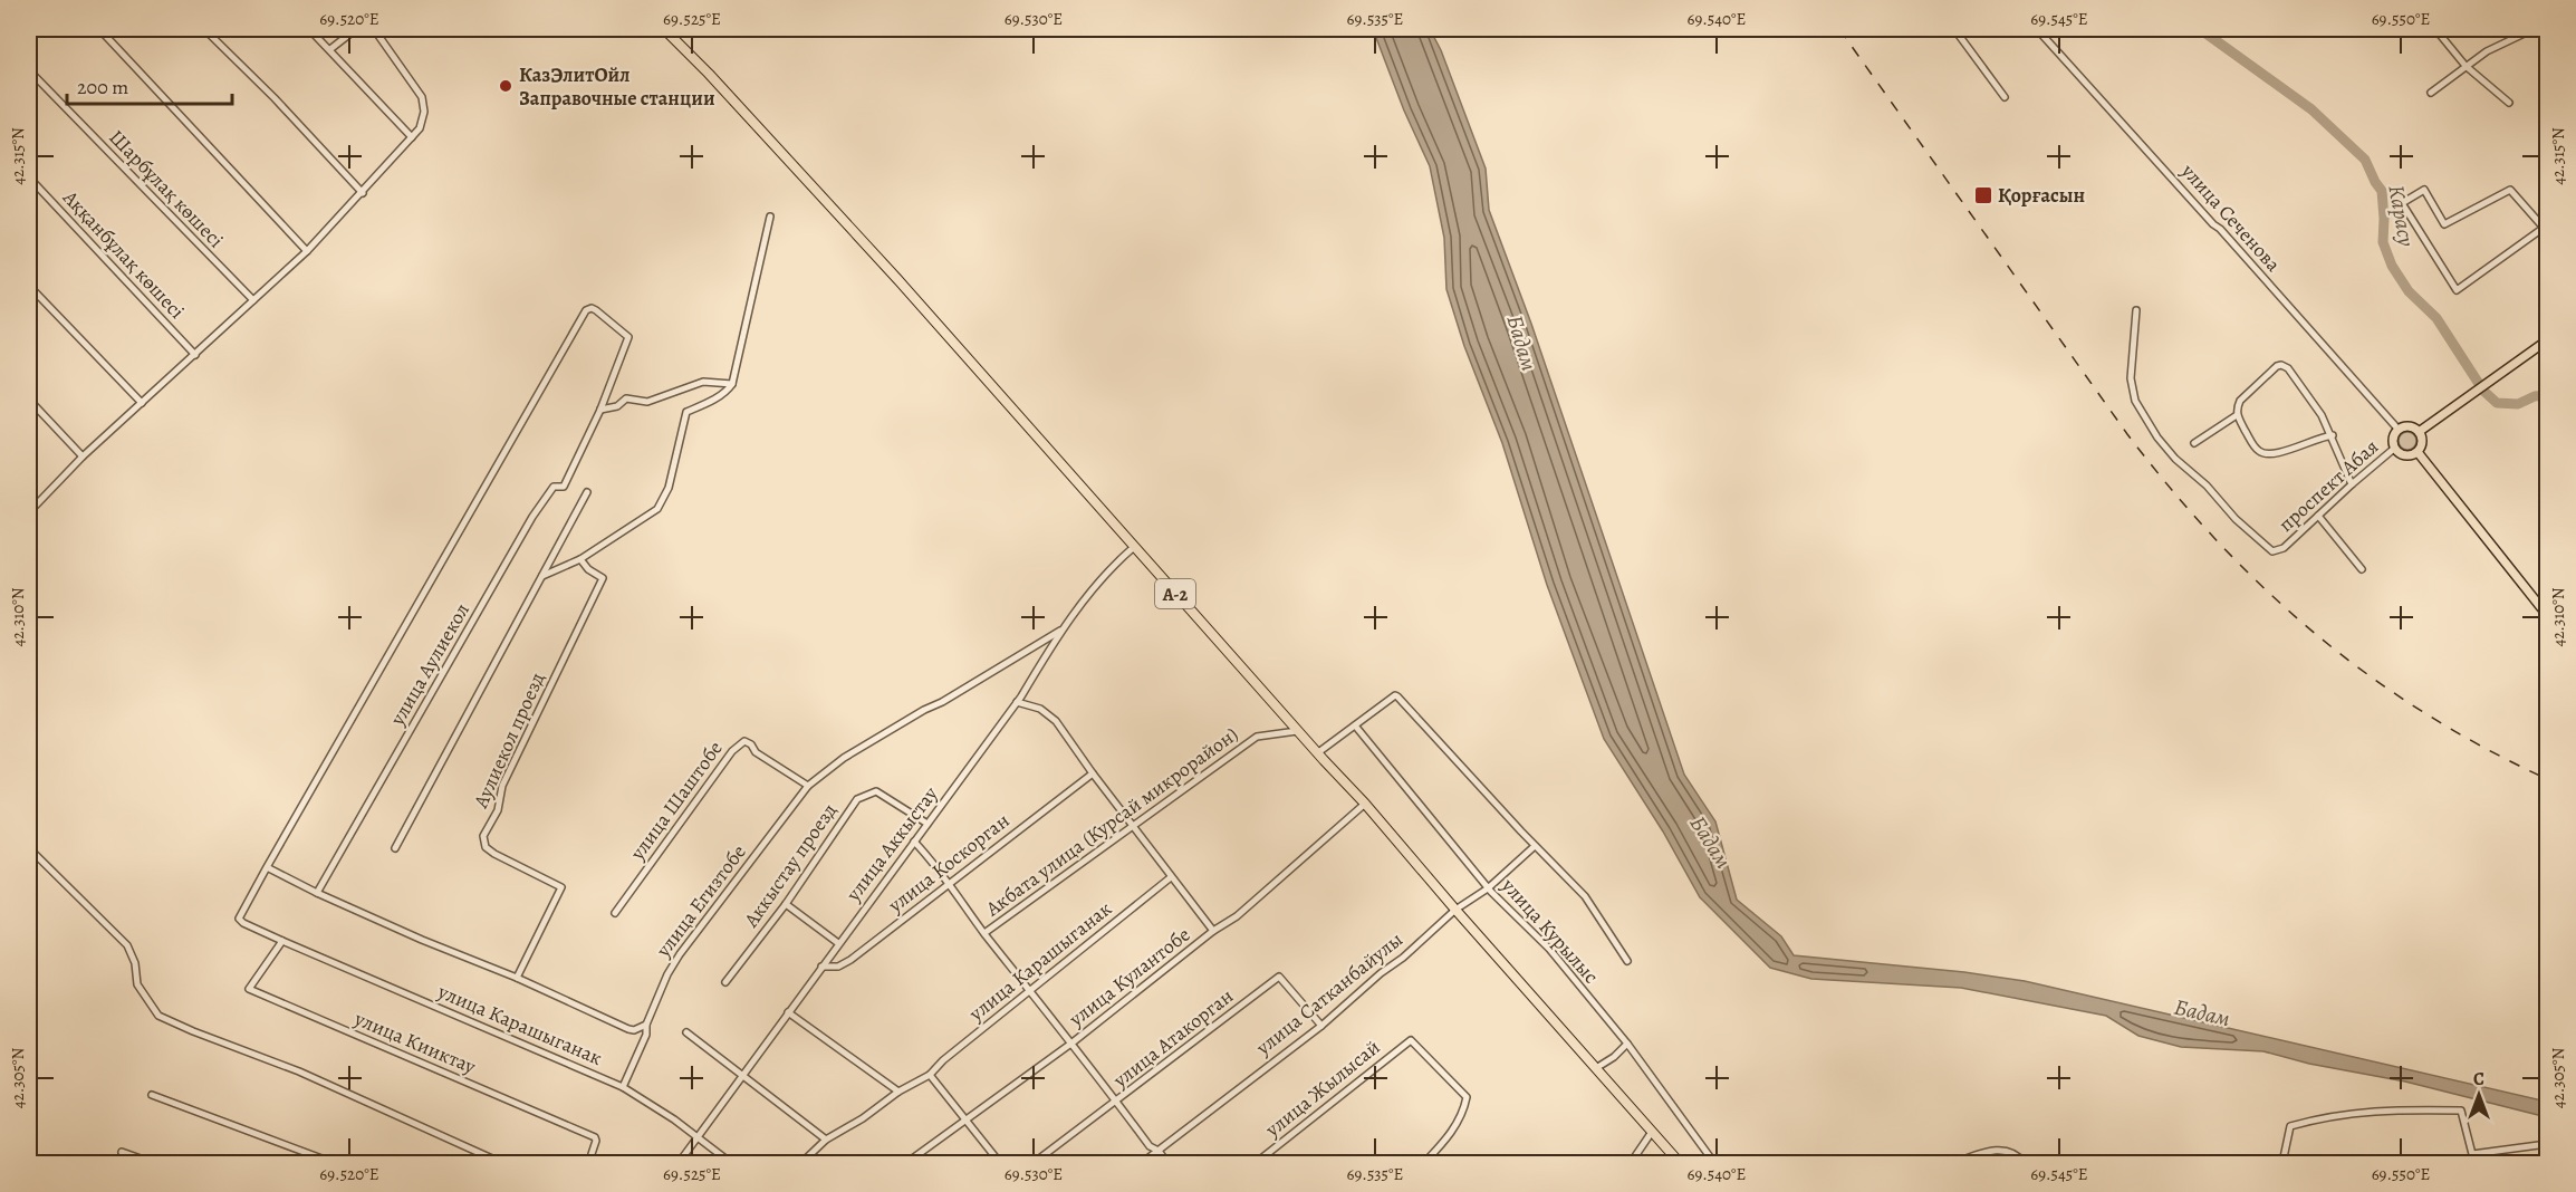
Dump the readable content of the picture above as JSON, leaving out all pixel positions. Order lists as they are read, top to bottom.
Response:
{
  "streets": {
    "highway": ["A-2"],
    "street": [
      "Шарбұлақ көшесі",
      "улица Сеченова",
      "Аққанбұлақ көшесі",
      "проспект Абая",
      "улица Аулиекол",
      "Аулиекол проезд",
      "улица Шаштобе",
      "Акбата улица (Курсай микрорайон)",
      "улица Аккыстау",
      "улица Коскорган",
      "Аккыстау проезд",
      "улица Егизтобе",
      "улица Курылыс",
      "улица Карашыганак",
      "улица Кулантобе",
      "улица Сатканбайулы",
      "улица Атакорган",
      "улица Кииктау",
      "улица Жылысай"
    ]
  },
  "crossings": [
    ["улица Сеченова", "проспект Абая"],
    ["A-2", "Акбата улица (Курсай микрорайон)"],
    ["A-2", "улица Аккыстау"],
    ["A-2", "улица Кулантобе"],
    ["A-2", "улица Сатканбайулы"],
    ["улица Шаштобе", "улица Егизтобе"],
    ["улица Аккыстау", "улица Коскорган"],
    ["улица Аккыстау", "Аккыстау проезд"],
    ["улица Аккыстау", "улица Егизтобе"],
    ["улица Аккыстау", "улица Карашыганак"],
    ["улица Егизтобе", "улица Карашыганак"],
    ["улица Курылыс", "улица Сатканбайулы"],
    ["улица Карашыганак", "улица Кииктау"],
    ["улица Сатканбайулы", "улица Атакорган"]
  ],
  "water": ["Карасу", "Бадам"],
  "places": {
    "other": ["КазЭлитОйл Заправочные станции"],
    "transit": ["Қорғасын"]
  },
  "scale_bar": "200 m",
  "north": "top",
  "coordinates": [
    "69.520°E",
    "69.525°E",
    "69.530°E",
    "69.535°E",
    "69.540°E",
    "69.545°E",
    "69.550°E",
    "42.315°N",
    "42.310°N",
    "42.305°N"
  ]
}
